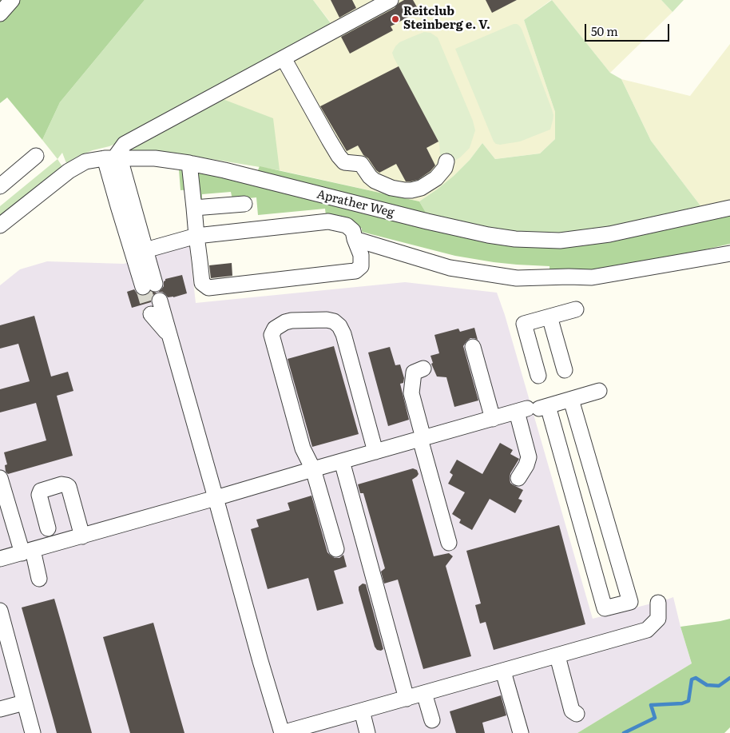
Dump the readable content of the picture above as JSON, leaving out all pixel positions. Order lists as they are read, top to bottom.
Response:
{
  "streets": {
    "street": ["Aprather Weg"]
  },
  "places": ["Reitclub Steinberg e. V."],
  "scale_bar": "50 m"
}
